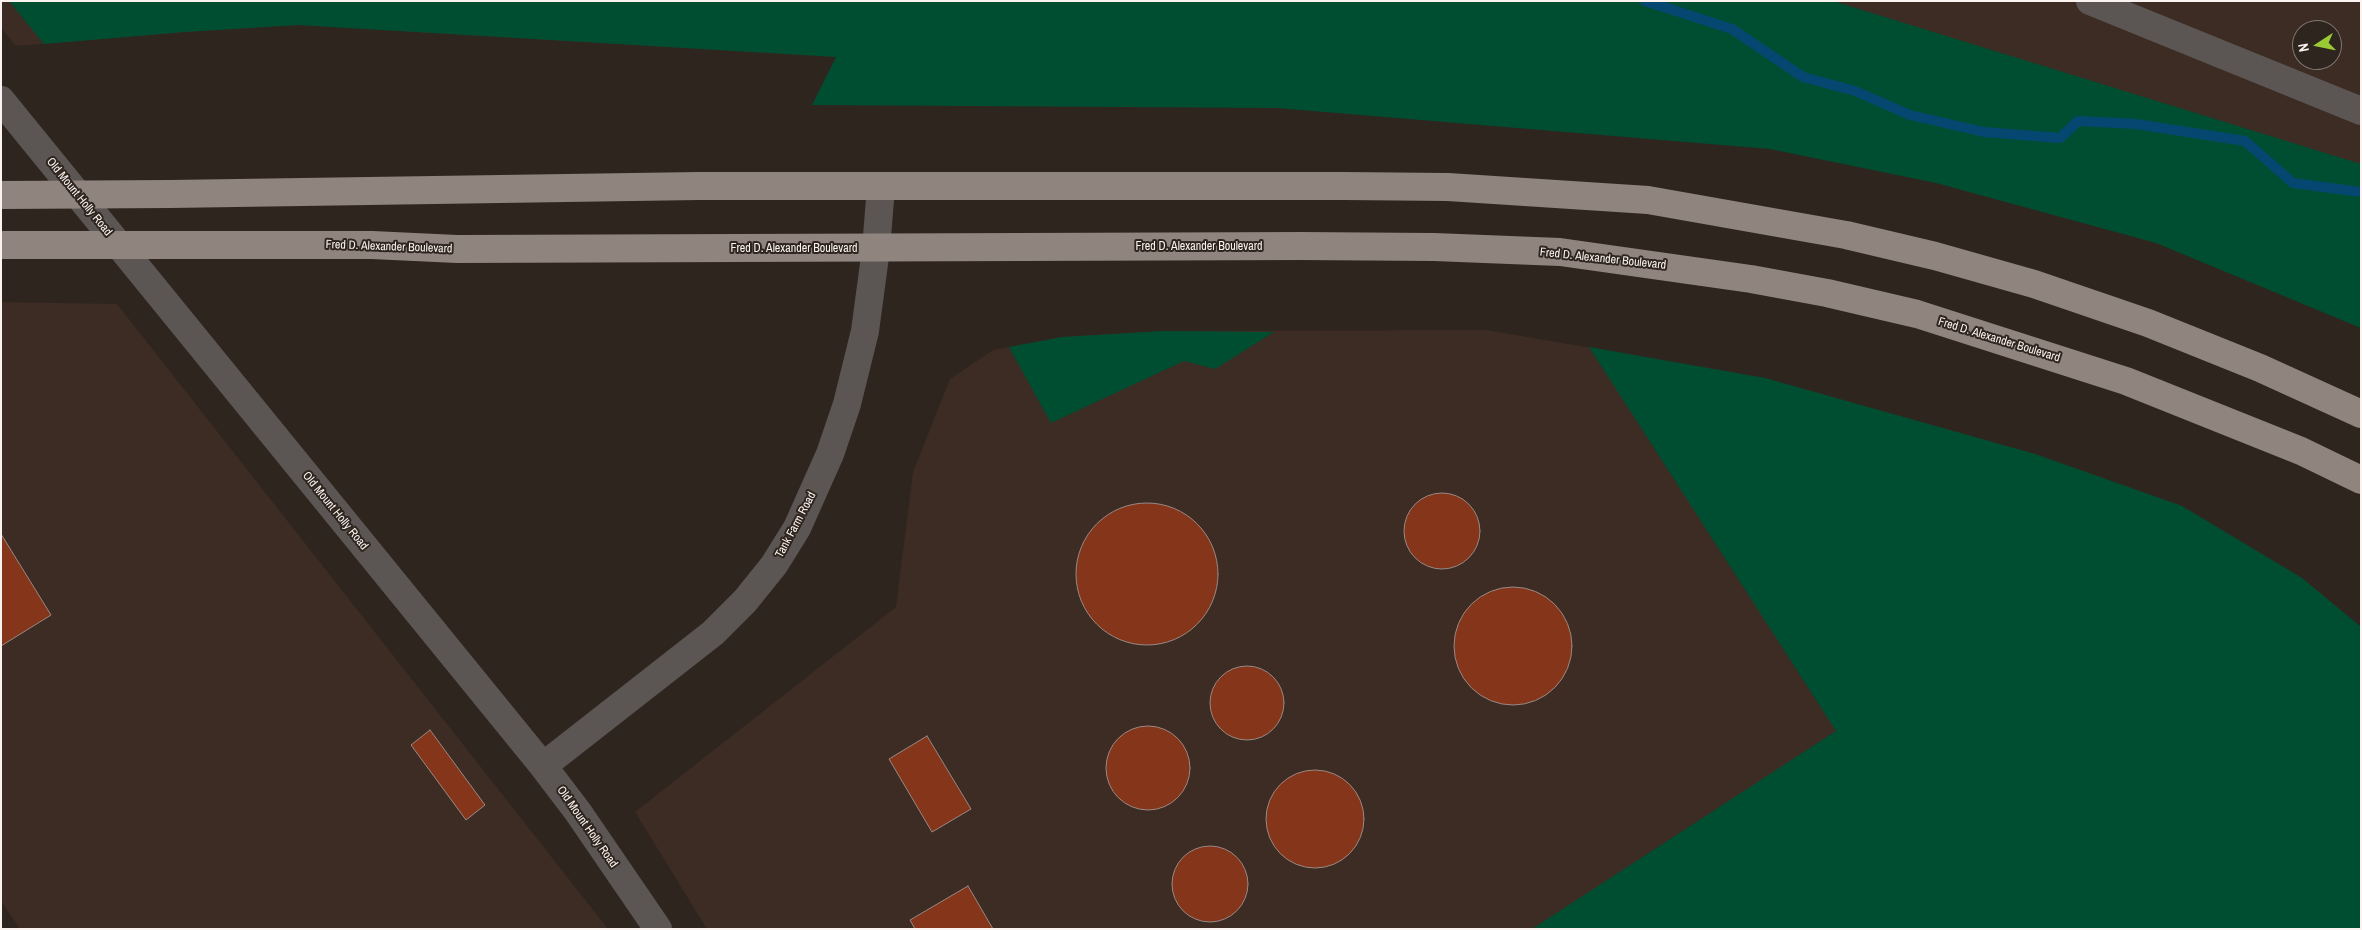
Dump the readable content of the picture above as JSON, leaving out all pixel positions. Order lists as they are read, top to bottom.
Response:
{
  "streets": {
    "main road": ["Fred D. Alexander Boulevard"],
    "street": ["Old Mount Holly Road", "Tank Farm Road"]
  },
  "crossings": [
    ["Old Mount Holly Road", "Tank Farm Road"],
    ["Fred D. Alexander Boulevard", "Tank Farm Road"]
  ],
  "north": "left"
}
